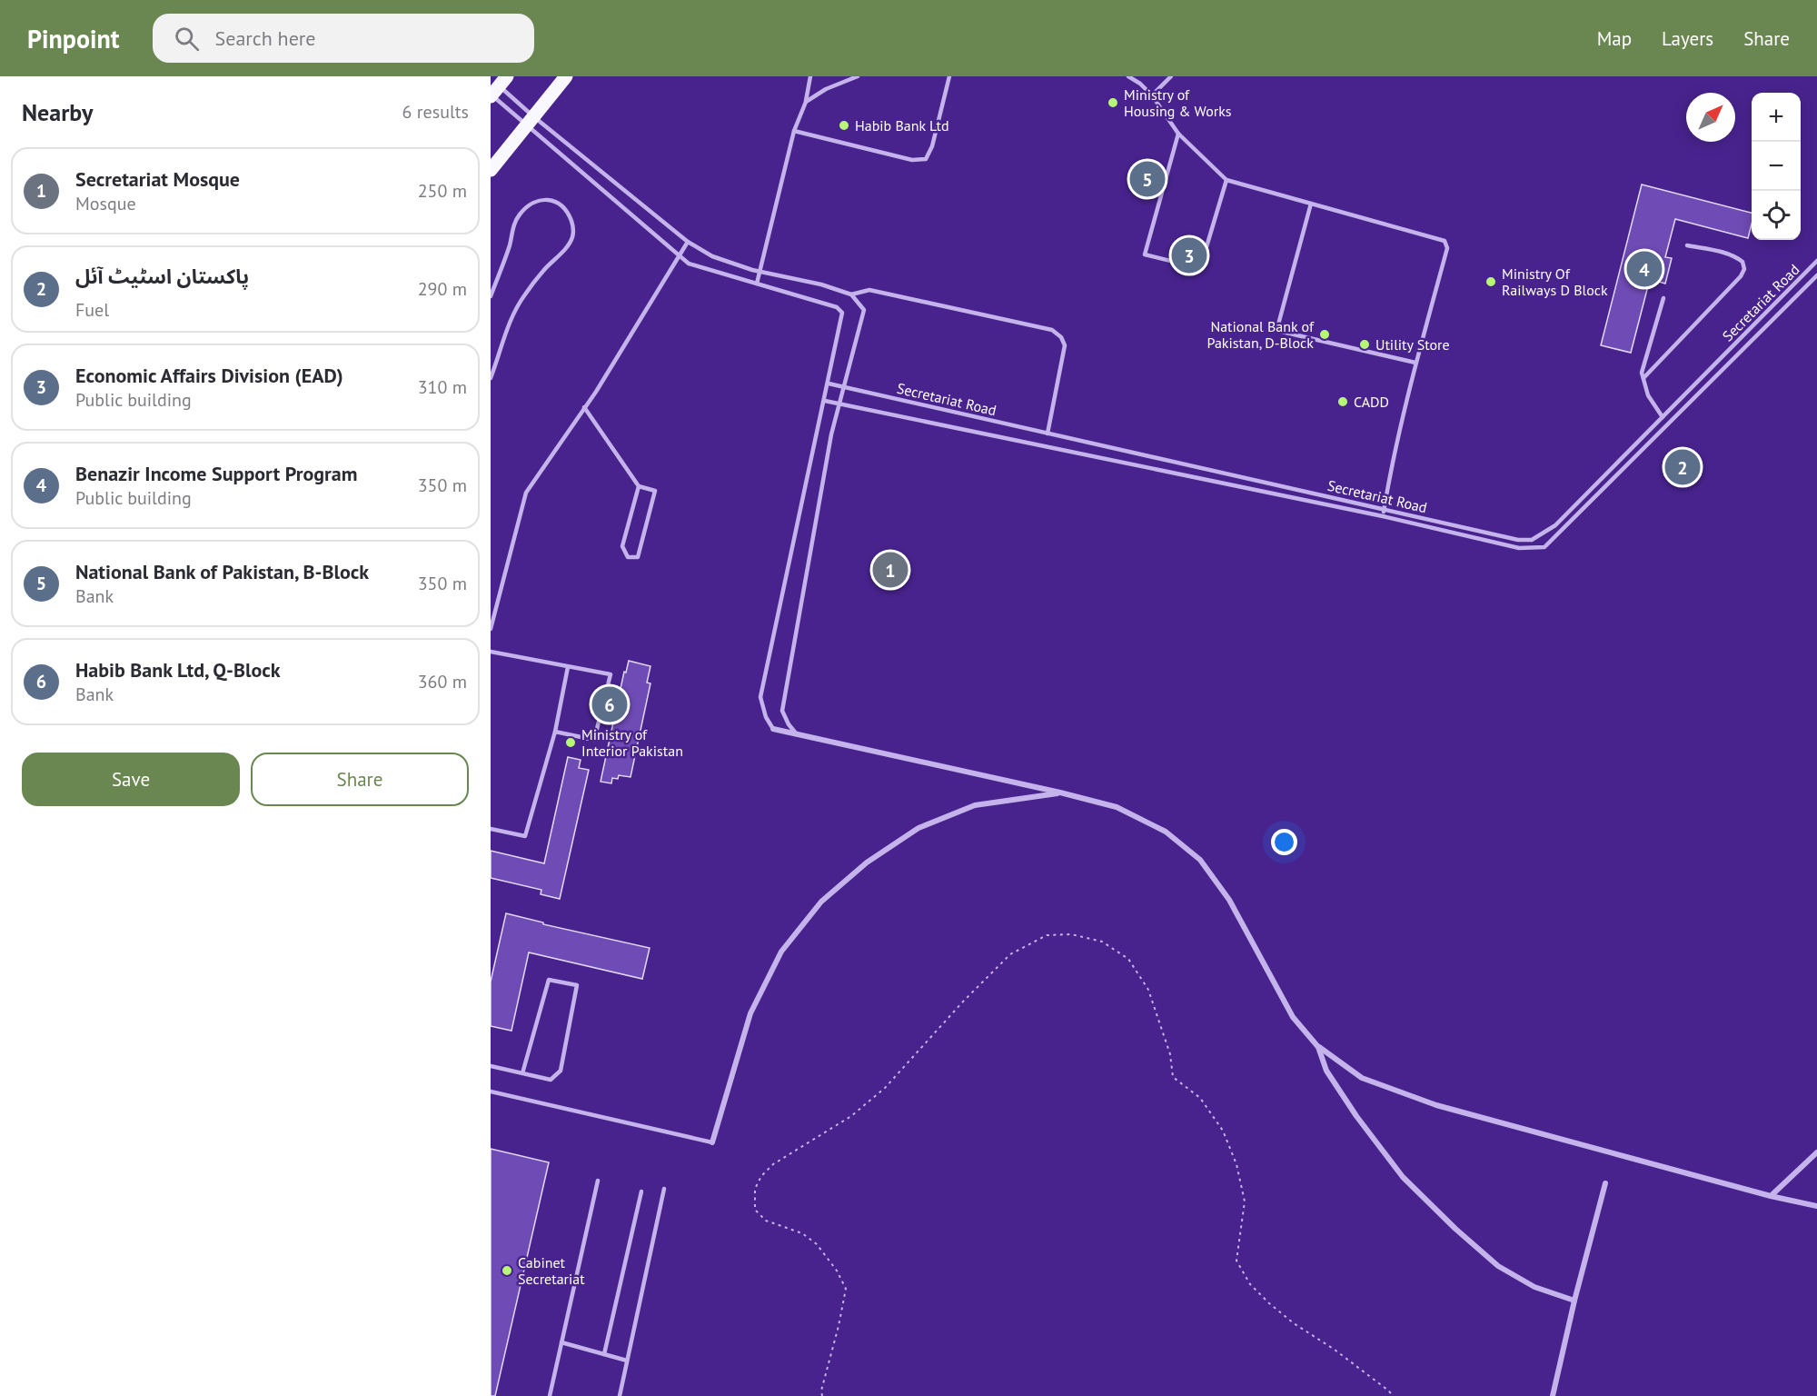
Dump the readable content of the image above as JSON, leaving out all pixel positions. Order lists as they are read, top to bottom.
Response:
{
  "streets": {
    "lane": ["Secretariat Road"]
  },
  "places": [
    "Ministry of Housing & Works",
    "Habib Bank Ltd",
    "Ministry Of Railways D Block",
    "National Bank of Pakistan, D-Block",
    "Utility Store",
    "CADD",
    "Ministry of Interior Pakistan",
    "Cabinet Secretariat"
  ],
  "north": "top right",
  "page": {
    "header": "Pinpoint",
    "search": "Search here",
    "nav": ["Map", "Layers", "Share"],
    "heading": ["Nearby", "6 results"],
    "map_buttons": ["+", "−"],
    "list": [
      {
        "mark": "1",
        "name": "Secretariat Mosque",
        "note": "Mosque",
        "value": "250 m"
      },
      {
        "mark": "2",
        "name": "پاکستان اسٹیٹ آئل",
        "note": "Fuel",
        "value": "290 m"
      },
      {
        "mark": "3",
        "name": "Economic Affairs Division (EAD)",
        "note": "Public building",
        "value": "310 m"
      },
      {
        "mark": "4",
        "name": "Benazir Income Support Program",
        "note": "Public building",
        "value": "350 m"
      },
      {
        "mark": "5",
        "name": "National Bank of Pakistan, B-Block",
        "note": "Bank",
        "value": "350 m"
      },
      {
        "mark": "6",
        "name": "Habib Bank Ltd, Q-Block",
        "note": "Bank",
        "value": "360 m"
      }
    ],
    "pins": [
      "5",
      "3",
      "4",
      "2",
      "1",
      "6"
    ],
    "buttons": ["Save", "Share"]
  }
}
